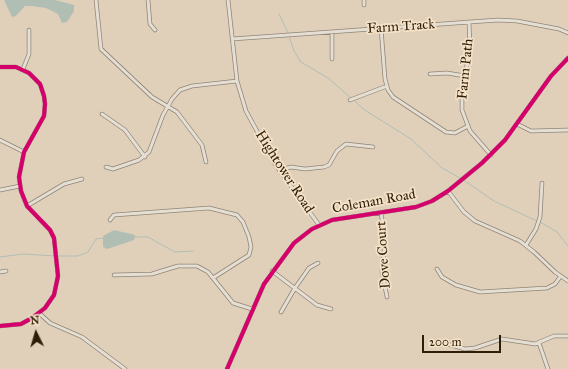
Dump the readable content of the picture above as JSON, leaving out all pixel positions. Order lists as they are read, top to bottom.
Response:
{
  "streets": {
    "street": [
      "Farm Track",
      "Farm Path",
      "Hightower Road",
      "Coleman Road",
      "Dove Court"
    ]
  },
  "crossings": [
    ["Farm Track", "Farm Path"],
    ["Farm Track", "Hightower Road"],
    ["Farm Path", "Coleman Road"],
    ["Hightower Road", "Coleman Road"],
    ["Coleman Road", "Dove Court"]
  ],
  "scale_bar": "200 m",
  "north": "top"
}
